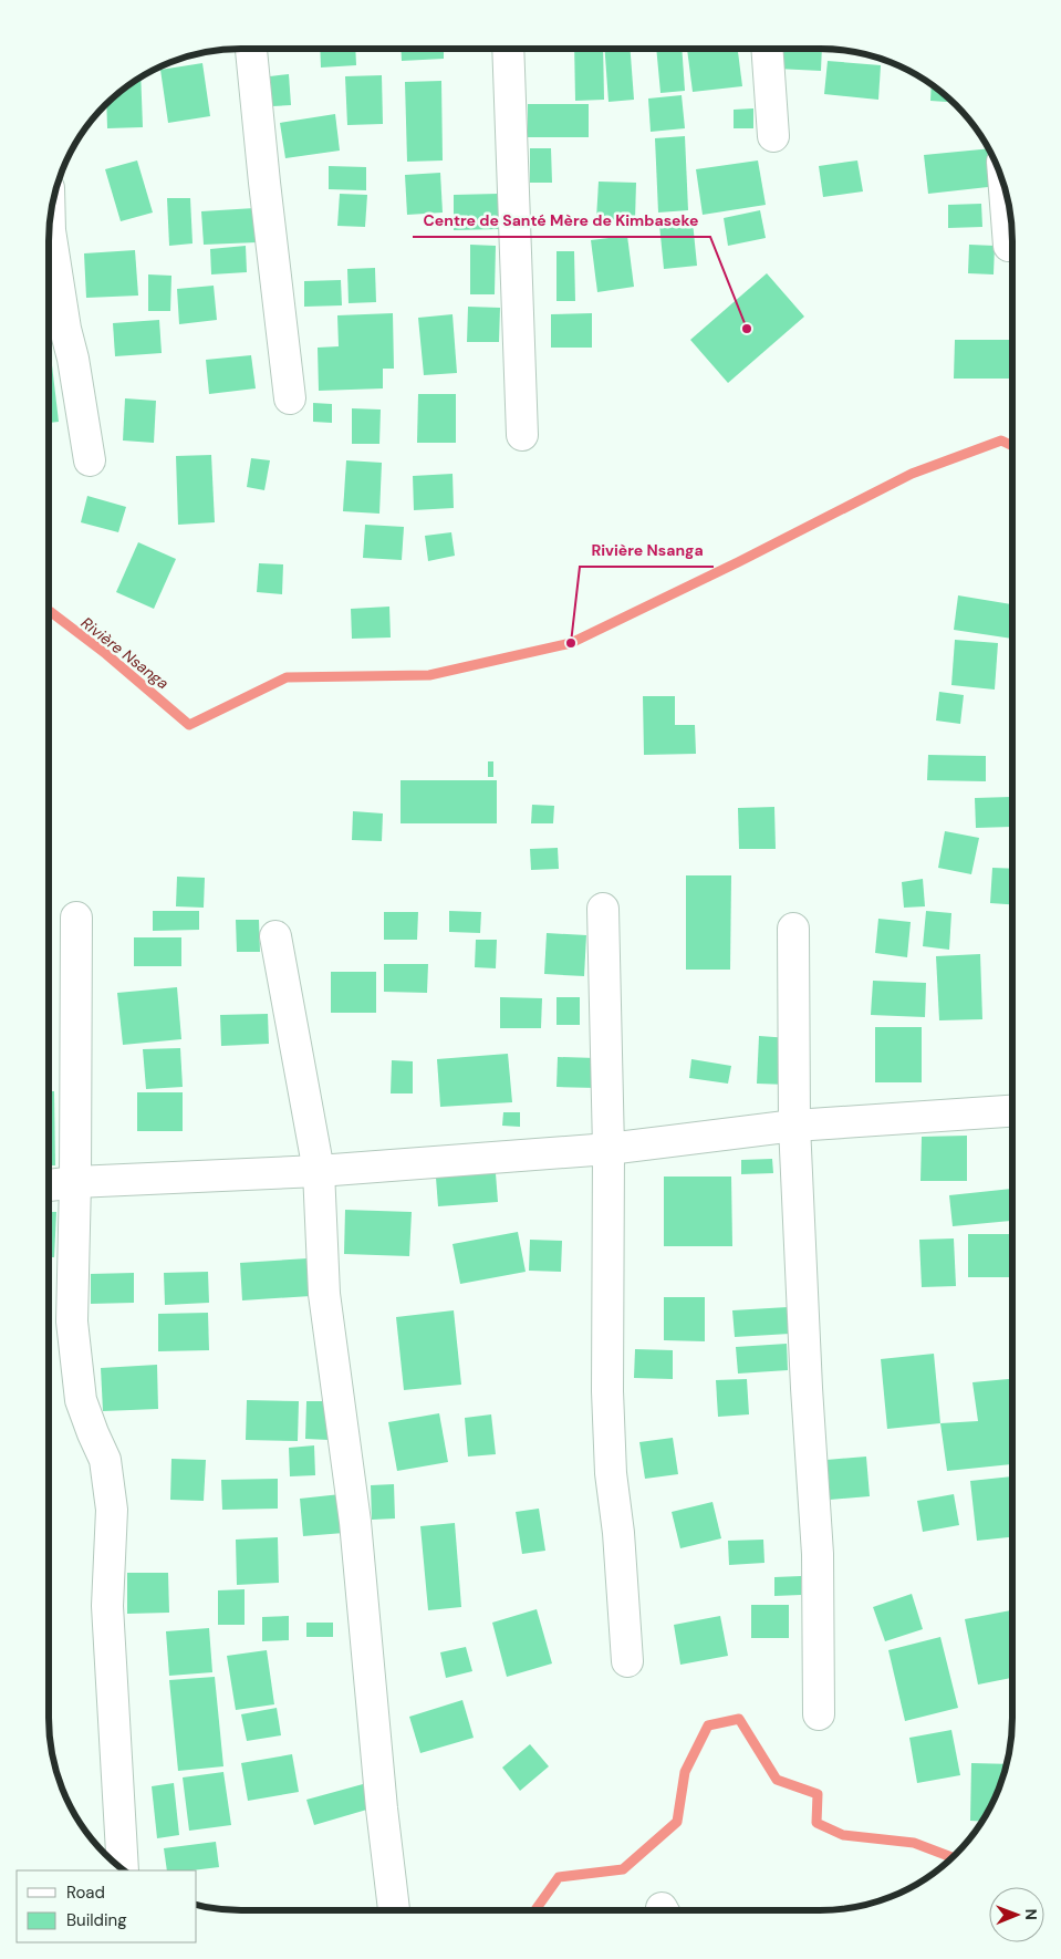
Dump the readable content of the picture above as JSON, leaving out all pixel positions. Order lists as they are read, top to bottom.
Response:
{
  "water": ["Rivière Nsanga"],
  "places": ["Centre de Santé Mère de Kimbaseke", "Rivière Nsanga"],
  "legend": ["Road", "Building"],
  "north": "right"
}
